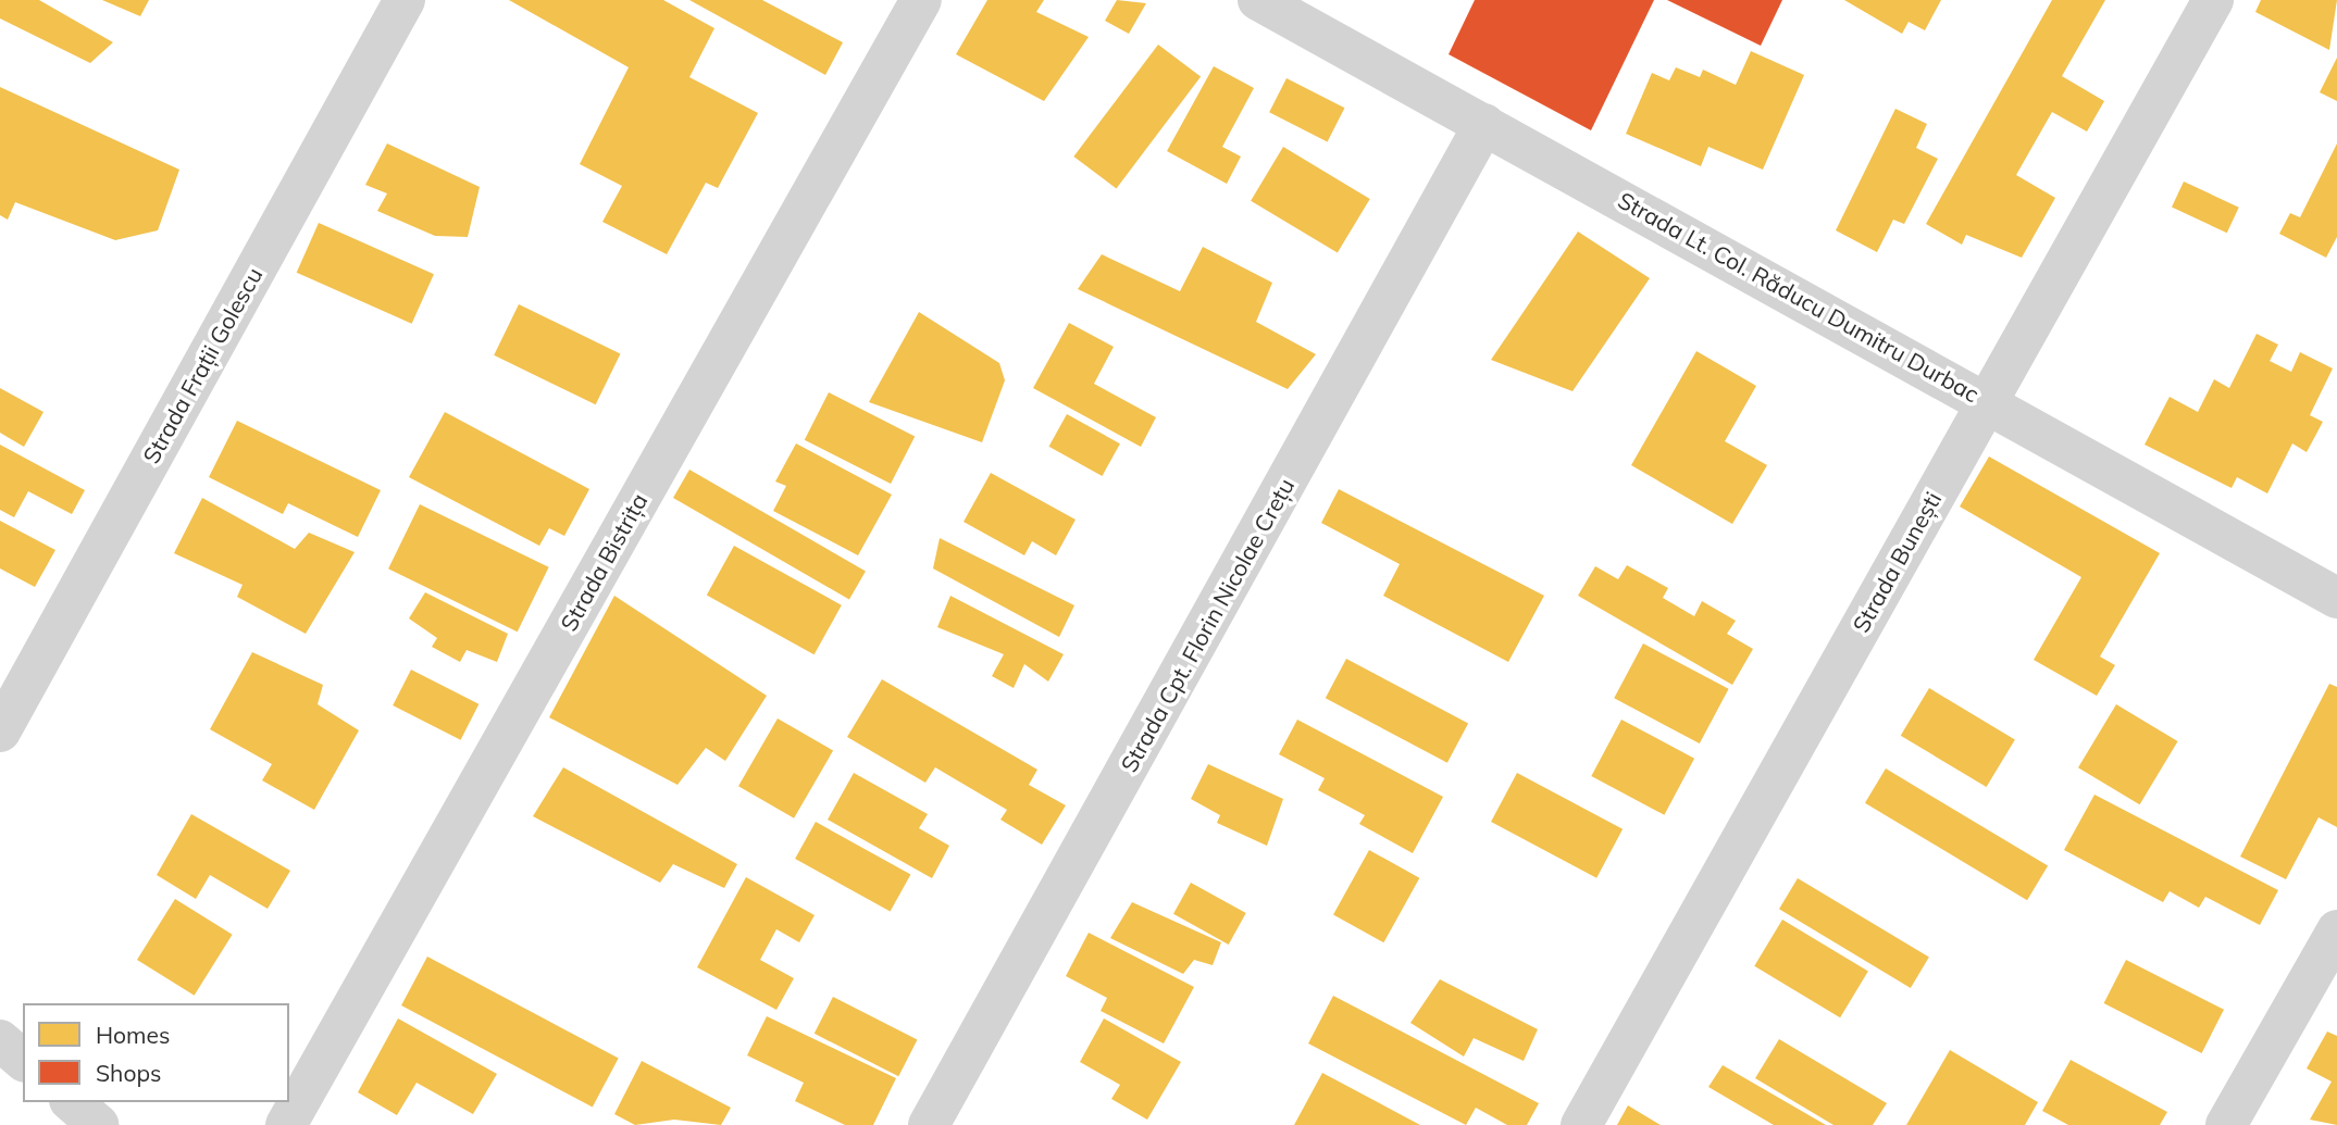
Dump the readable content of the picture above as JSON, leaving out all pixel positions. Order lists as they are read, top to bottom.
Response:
{
  "streets": {
    "street": [
      "Strada Lt. Col. Răducu Dumitru Durbac",
      "Strada Frații Golescu",
      "Strada Bistrița",
      "Strada Bunești",
      "Strada Cpt. Florin Nicolae Crețu"
    ]
  },
  "crossings": [
    ["Strada Lt. Col. Răducu Dumitru Durbac", "Strada Bunești"],
    ["Strada Lt. Col. Răducu Dumitru Durbac", "Strada Cpt. Florin Nicolae Crețu"]
  ],
  "legend": ["Homes", "Shops"]
}
